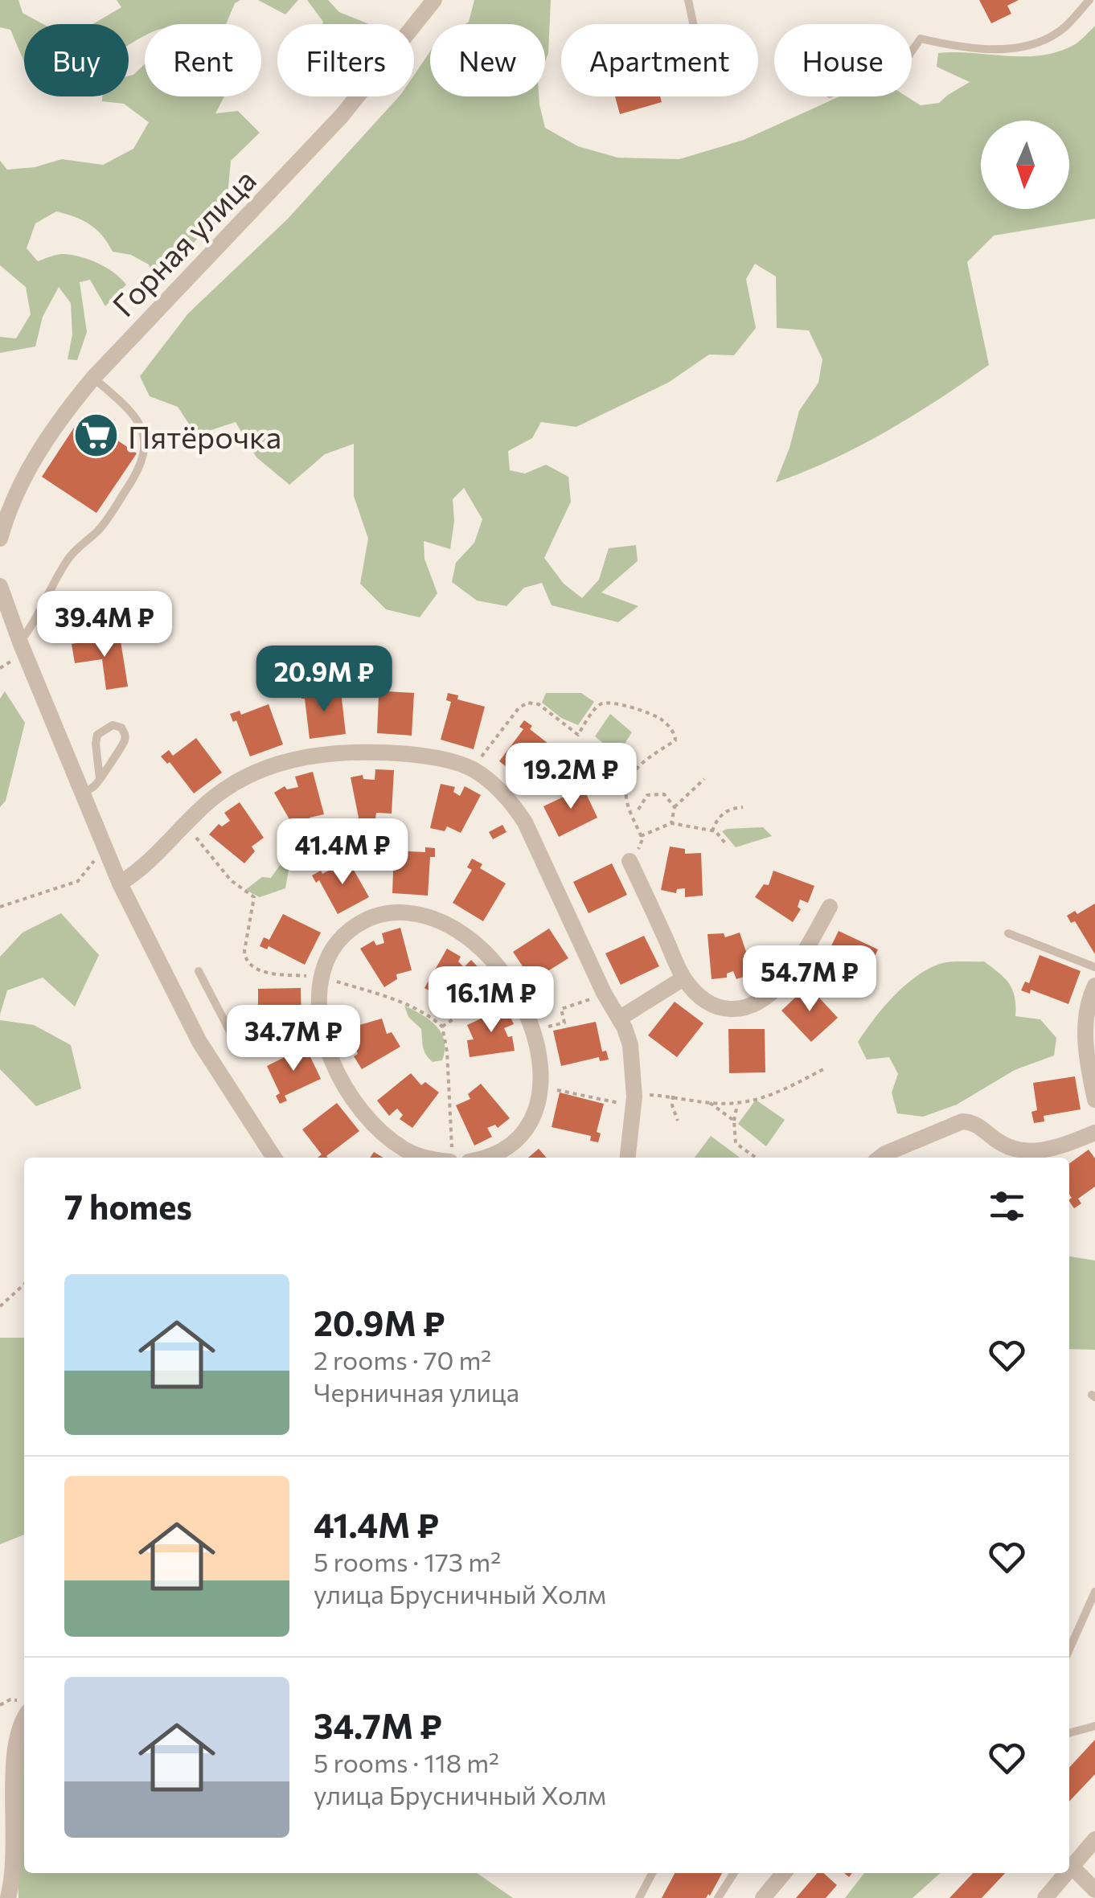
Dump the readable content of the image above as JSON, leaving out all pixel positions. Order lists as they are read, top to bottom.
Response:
{
  "streets": {
    "street": ["Горная улица"]
  },
  "places": {
    "supermarket": ["Пятёрочка"]
  },
  "north": "bottom",
  "page": {
    "chip": [
      "Buy",
      "Rent",
      "Filters",
      "New",
      "Apartment",
      "House"
    ],
    "price": [
      "39.4M ₽",
      "20.9M ₽",
      "19.2M ₽",
      "41.4M ₽",
      "54.7M ₽",
      "16.1M ₽",
      "34.7M ₽"
    ],
    "heading": "7 homes",
    "list": [
      {
        "name": "20.9M ₽",
        "note": "2 rooms · 70 m² · Черничная улица"
      },
      {
        "name": "41.4M ₽",
        "note": "5 rooms · 173 m² · улица Брусничный Холм"
      },
      {
        "name": "34.7M ₽",
        "note": "5 rooms · 118 m² · улица Брусничный Холм"
      }
    ]
  }
}
